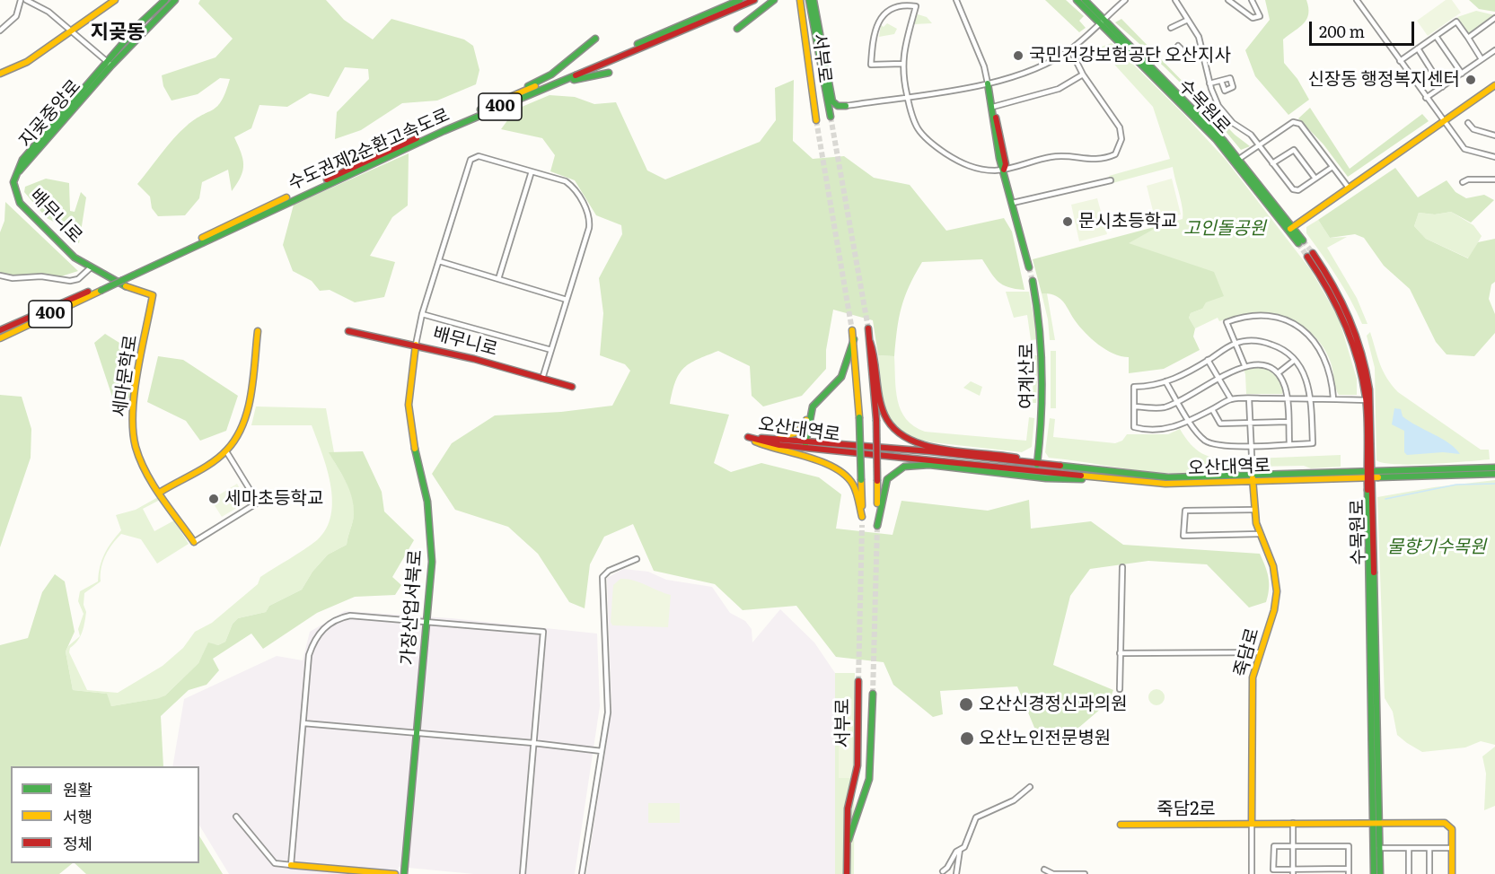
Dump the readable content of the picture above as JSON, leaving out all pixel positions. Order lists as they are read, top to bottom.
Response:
{
  "streets": {
    "main road": [
      "서부로",
      "400",
      "수목원로",
      "지곶중앙로",
      "수도권제2순환고속도로",
      "배무니로",
      "세마문학로",
      "여계산로",
      "오산대역로",
      "가장산업서북로",
      "죽담로",
      "죽담2로"
    ]
  },
  "crossings": [
    ["수목원로", "오산대역로"],
    ["수목원로", "죽담2로"],
    ["지곶중앙로", "배무니로"],
    ["배무니로", "세마문학로"],
    ["배무니로", "가장산업서북로"],
    ["여계산로", "오산대역로"],
    ["오산대역로", "죽담로"],
    ["죽담로", "죽담2로"]
  ],
  "districts": ["지곶동"],
  "parks": ["고인돌공원", "물향기수목원"],
  "places": [
    "국민건강보험공단 오산지사",
    "신장동 행정복지센터",
    "문시초등학교",
    "세마초등학교",
    "오산신경정신과의원",
    "오산노인전문병원"
  ],
  "legend": ["원활", "서행", "정체"],
  "scale_bar": "200 m"
}
